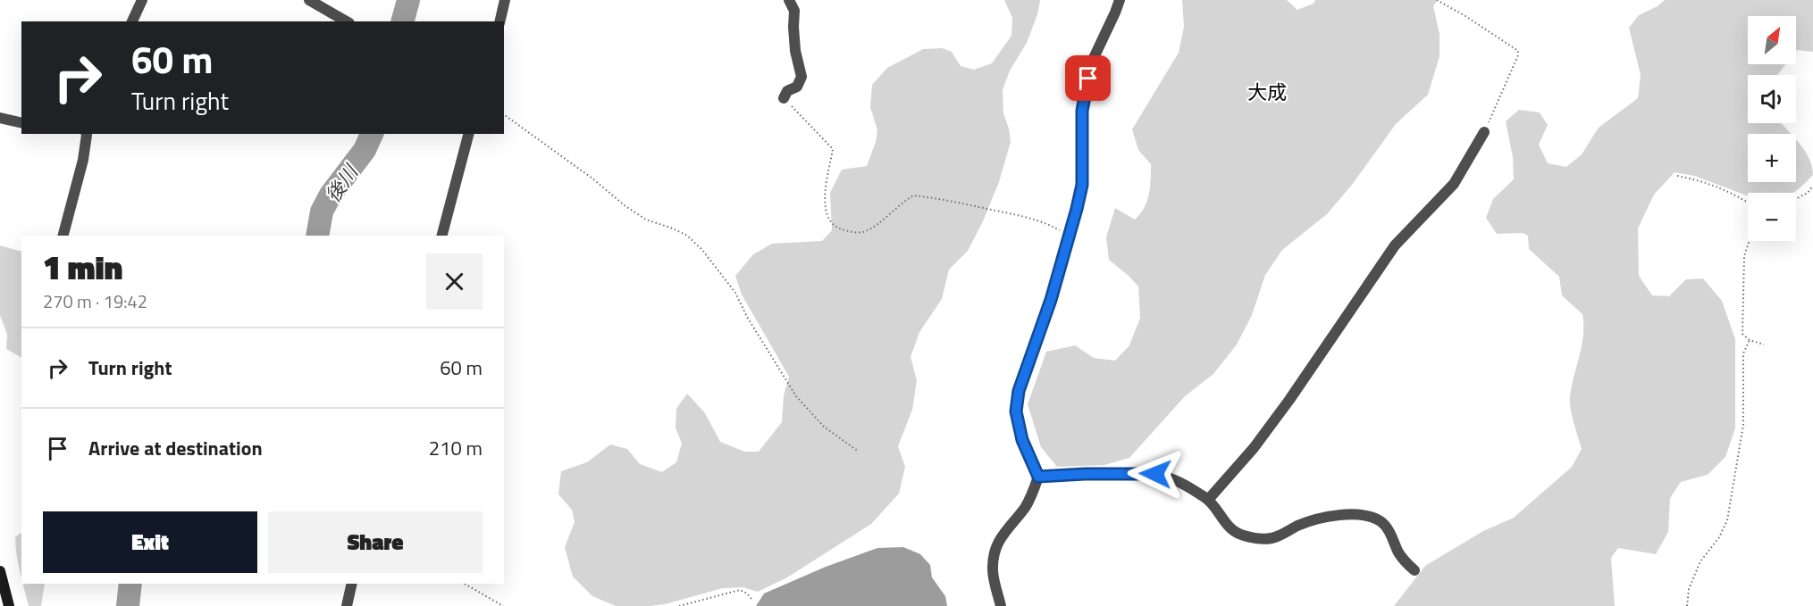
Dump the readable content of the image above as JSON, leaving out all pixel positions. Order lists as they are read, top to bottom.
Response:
{
  "districts": ["大成"],
  "water": ["後川"],
  "north": "top right",
  "page": {
    "map_buttons": ["+", "−"],
    "turn": ["60 m", "Turn right"],
    "heading": ["1 min", "270 m · 19:42"],
    "list": [
      {
        "name": "Turn right",
        "value": "60 m"
      },
      {
        "name": "Arrive at destination",
        "value": "210 m"
      }
    ],
    "buttons": ["Exit", "Share"]
  }
}
